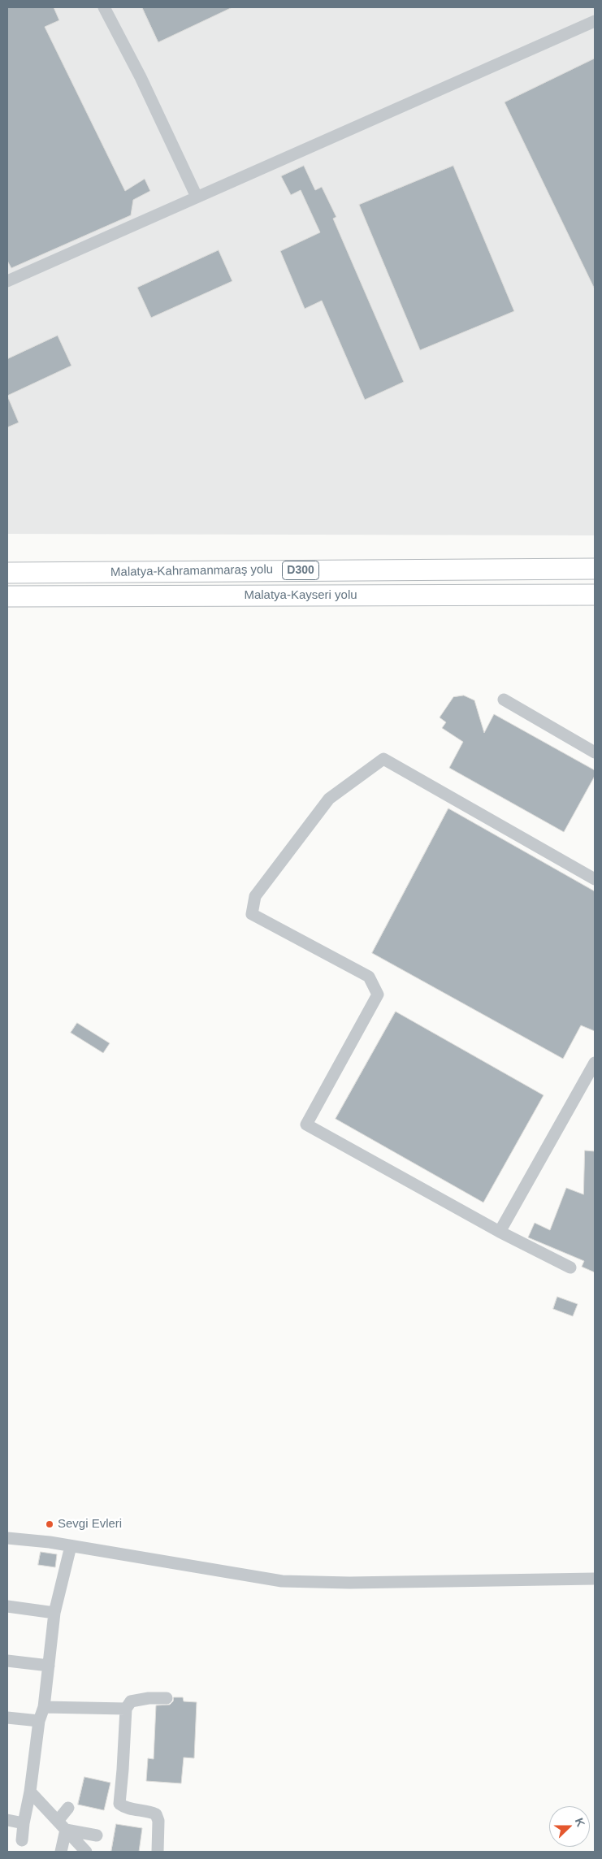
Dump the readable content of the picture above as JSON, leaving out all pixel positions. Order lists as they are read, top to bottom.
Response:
{
  "streets": {
    "highway": ["D300", "Malatya-Kahramanmaraş yolu", "Malatya-Kayseri yolu"]
  },
  "places": ["Sevgi Evleri"],
  "north": "right"
}
